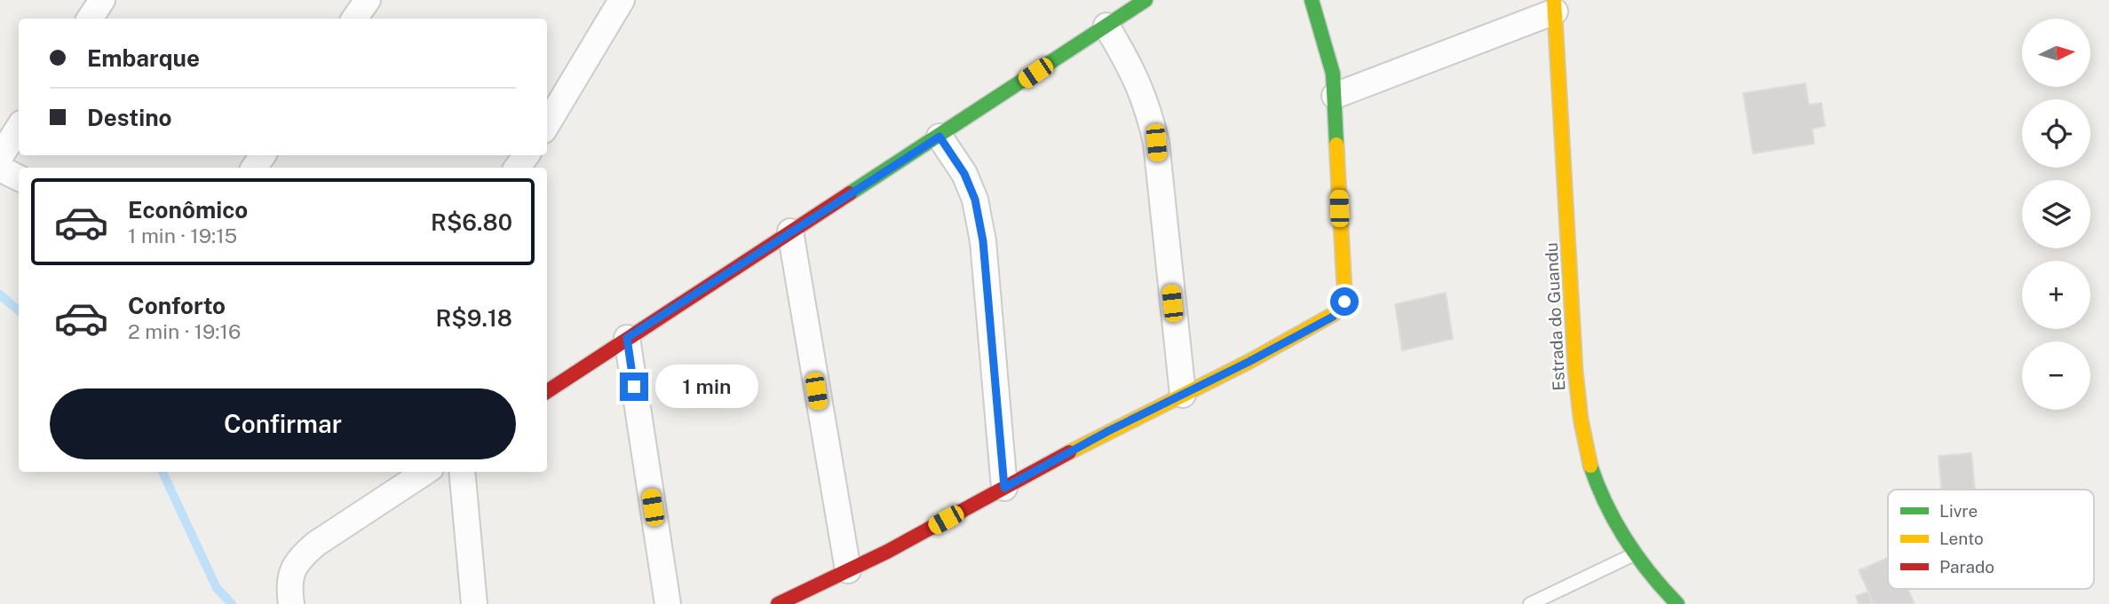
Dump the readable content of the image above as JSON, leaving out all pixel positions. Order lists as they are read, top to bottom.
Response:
{
  "streets": {
    "street": ["Estrada do Guandu"]
  },
  "legend": ["Livre", "Lento", "Parado"],
  "north": "right",
  "page": {
    "map_buttons": ["+", "−"],
    "banner": ["Embarque", "Destino"],
    "list": [
      {
        "name": "Econômico",
        "note": "1 min · 19:15",
        "value": "R$6.80"
      },
      {
        "name": "Conforto",
        "note": "2 min · 19:16",
        "value": "R$9.18"
      }
    ],
    "bubble": "1 min",
    "buttons": "Confirmar"
  }
}
